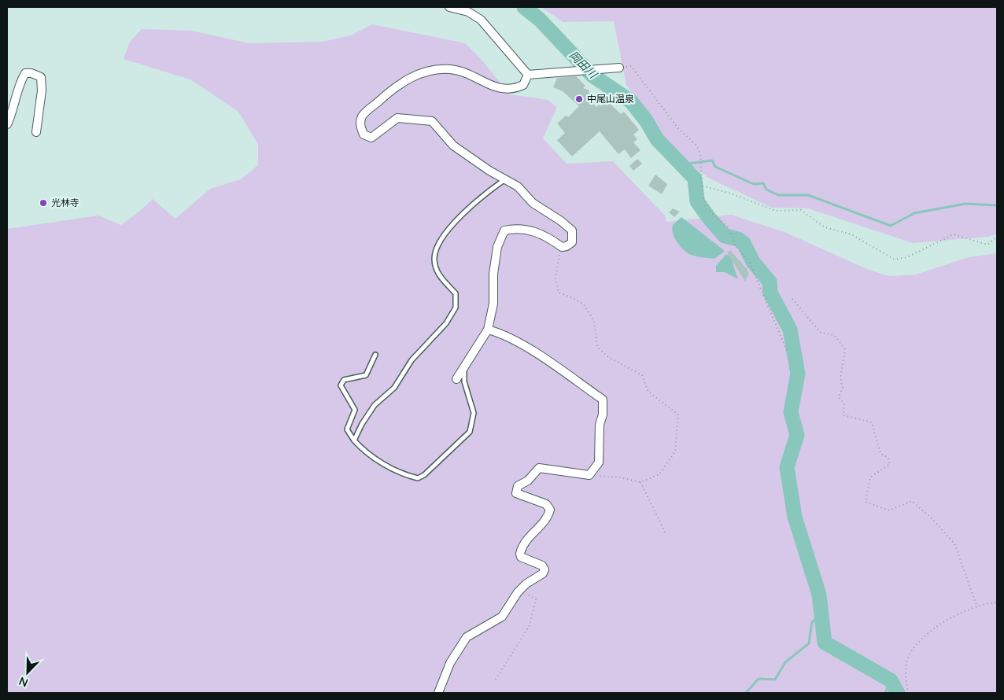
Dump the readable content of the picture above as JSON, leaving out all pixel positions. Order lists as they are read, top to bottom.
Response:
{
  "water": ["岡田川"],
  "places": ["中尾山温泉", "光林寺"],
  "north": "bottom left"
}
